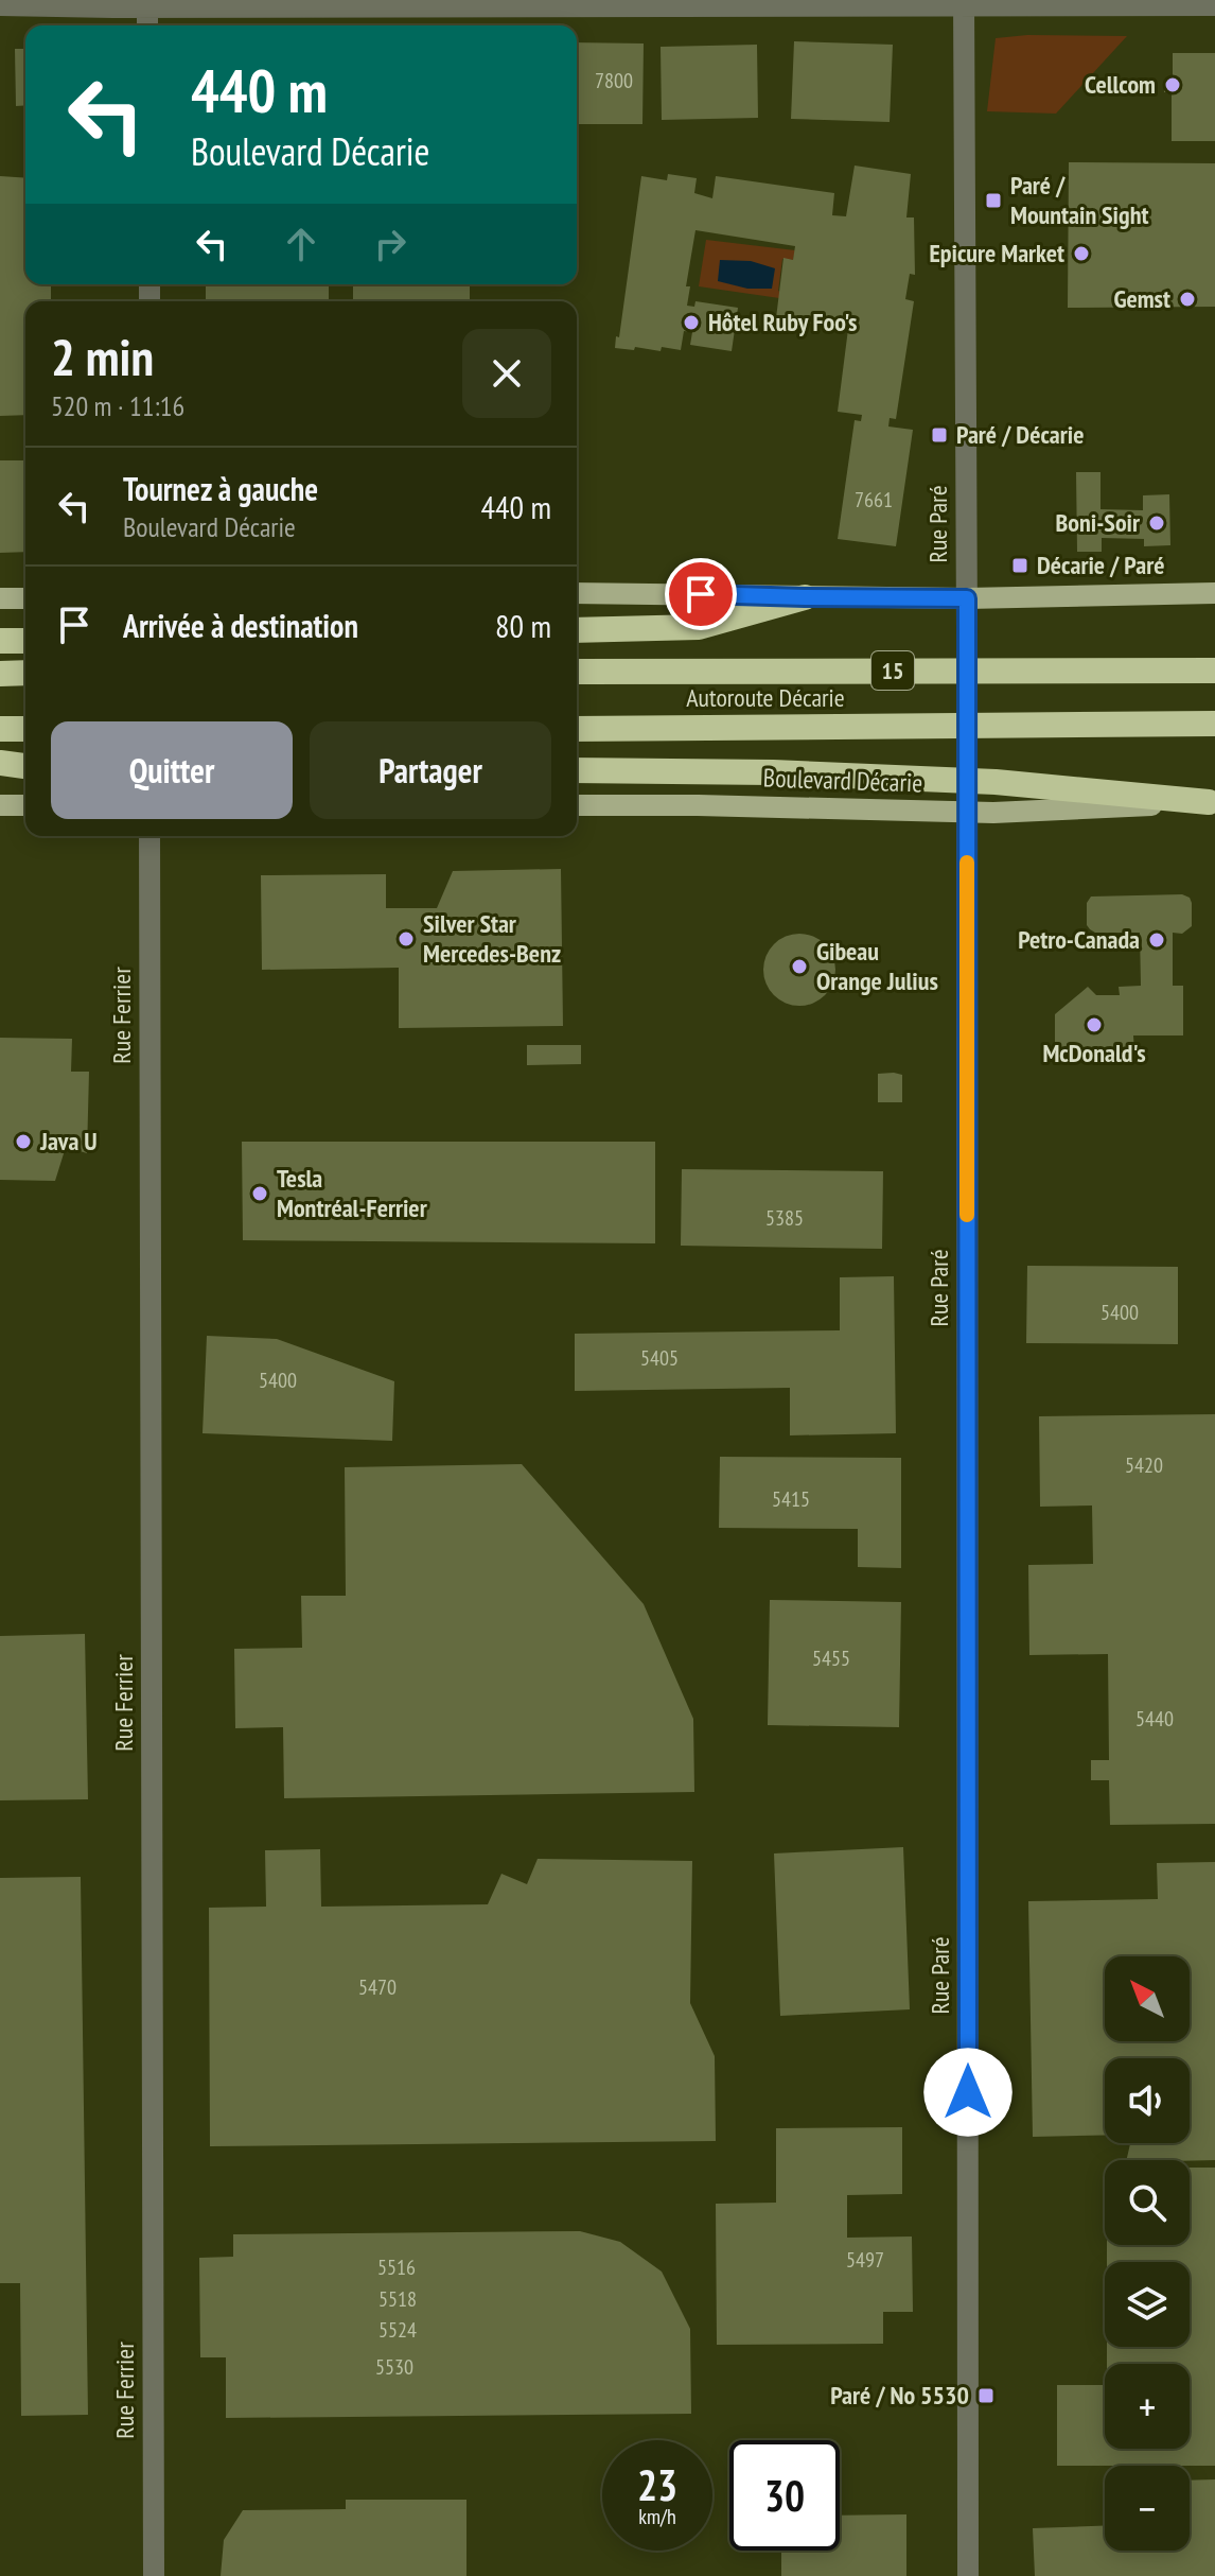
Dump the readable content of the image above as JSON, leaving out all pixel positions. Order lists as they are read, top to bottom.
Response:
{
  "streets": {
    "highway": ["15", "Autoroute Décarie"],
    "main road": ["Boulevard Décarie"],
    "street": ["Rue Paré", "Rue Ferrier"]
  },
  "crossings": [
    ["Rue Paré", "Boulevard Décarie"]
  ],
  "places": {
    "other": [
      "Cellcom",
      "Epicure Market",
      "Gemst",
      "Hôtel Ruby Foo's",
      "Boni-Soir",
      "Silver Star Mercedes-Benz",
      "Petro-Canada",
      "Gibeau Orange Julius",
      "McDonald's",
      "Java U",
      "Tesla Montréal-Ferrier"
    ],
    "transit": [
      "Paré / Mountain Sight",
      "Paré / Décarie",
      "Décarie / Paré",
      "Paré / No 5530"
    ]
  },
  "house_numbers": [
    "7800",
    "7661",
    "5385",
    "5400",
    "5405",
    "5400",
    "5420",
    "5415",
    "5455",
    "5440",
    "5470",
    "5497",
    "5516",
    "5518",
    "5524",
    "5530"
  ],
  "north": "top left",
  "page": {
    "turn": ["440 m", "Boulevard Décarie"],
    "heading": ["2 min", "520 m · 11:16"],
    "list": [
      {
        "name": "Tournez à gauche",
        "note": "Boulevard Décarie",
        "value": "440 m"
      },
      {
        "name": "Arrivée à destination",
        "value": "80 m"
      }
    ],
    "buttons": ["Quitter", "Partager"],
    "map_buttons": ["+", "−"],
    "speed": "23 km/h",
    "limit": "30"
  }
}
